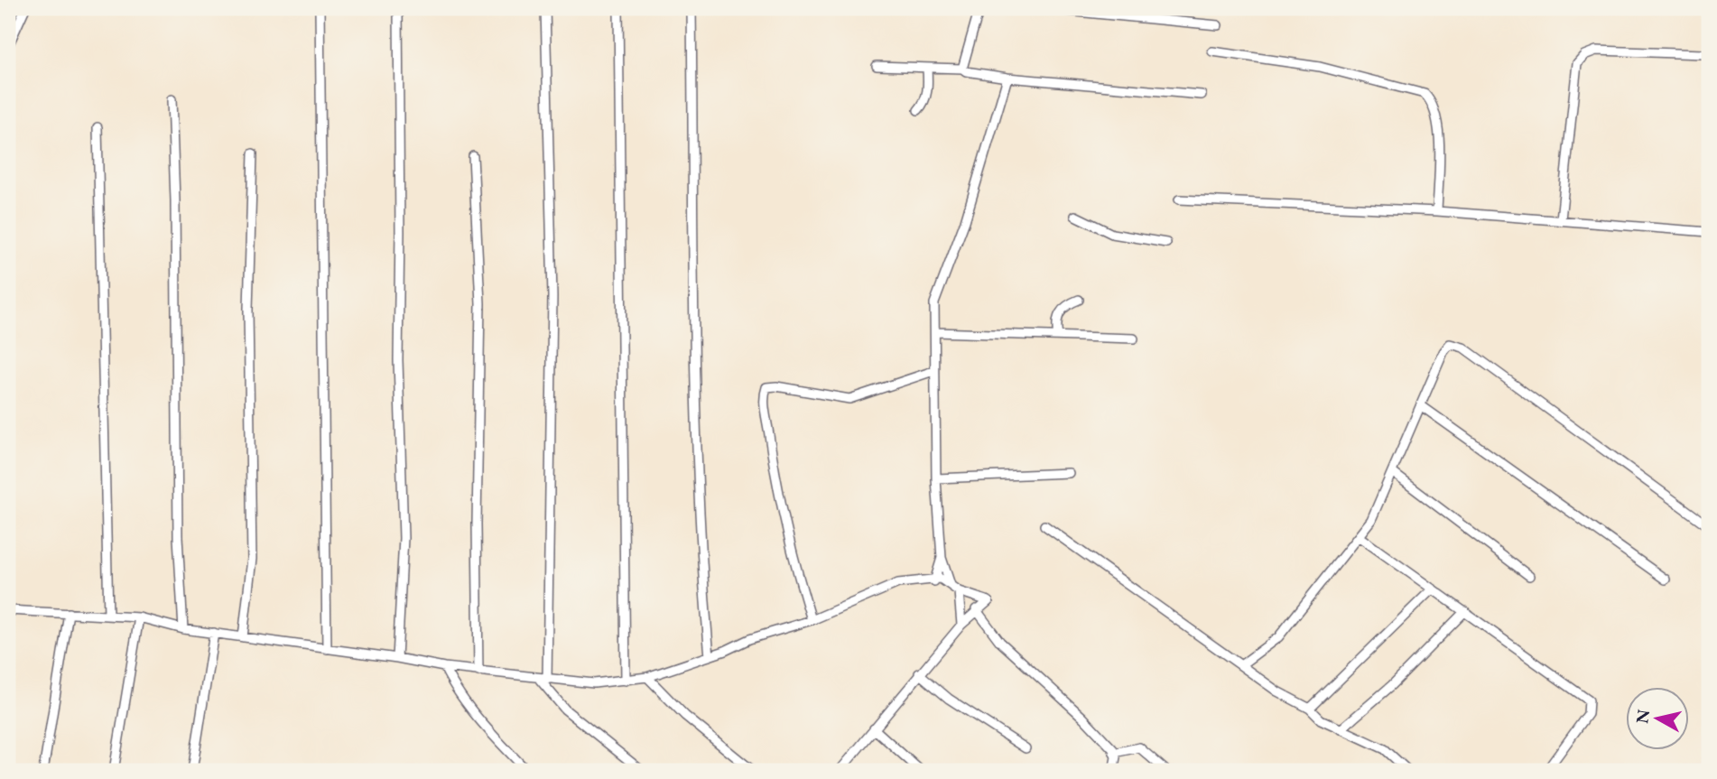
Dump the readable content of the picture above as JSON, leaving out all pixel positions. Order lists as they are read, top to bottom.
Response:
{
  "north": "left"
}
